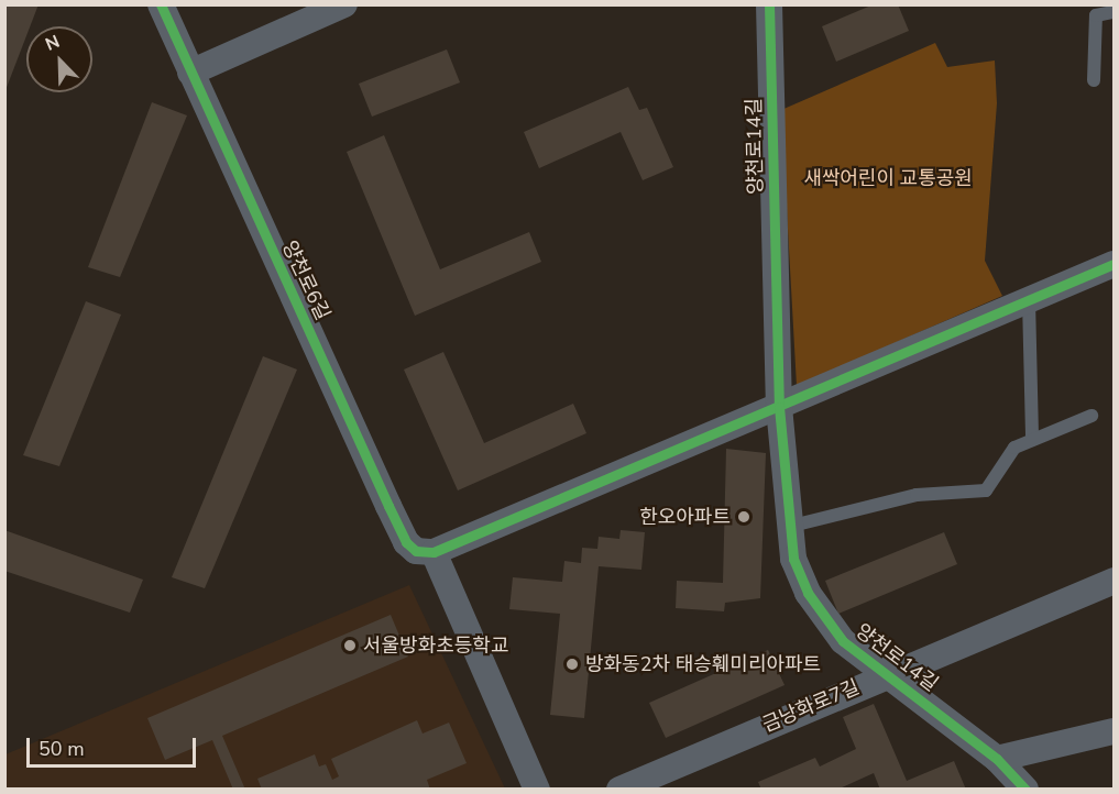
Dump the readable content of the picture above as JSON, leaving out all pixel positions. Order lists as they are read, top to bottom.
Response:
{
  "streets": {
    "street": ["양천로14길", "양천로6길", "금낭화로7길"]
  },
  "crossings": [
    ["양천로14길", "금낭화로7길"]
  ],
  "parks": ["새싹어린이 교통공원"],
  "places": ["한오아파트", "서울방화초등학교", "방화동2차 태승훼미리아파트"],
  "scale_bar": "50 m",
  "north": "top left"
}
